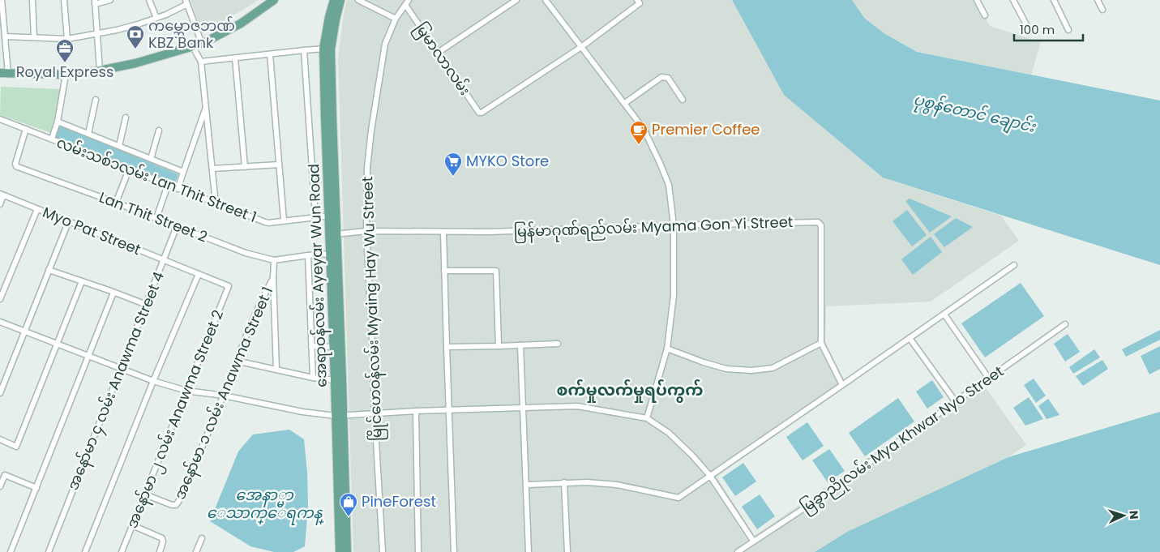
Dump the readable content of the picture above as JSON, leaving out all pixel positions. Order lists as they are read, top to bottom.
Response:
{
  "streets": {
    "main road": ["အေရာဝန်လမ်း Ayeyar Wun Road"],
    "street": [
      "မြမာလာလမ်း",
      "လမ်းသစ်၁လမ်း Lan Thit Street 1",
      "Lan Thit Street 2",
      "မြန်မာဂုဏ်ရည်လမ်း Myama Gon Yi Street",
      "Myo Pat Street",
      "မြိုင်ဟေဝန်လမ်း Myaing Hay Wu Street",
      "အနော်မာ ၄ လမ်း Anawma Street 4",
      "အနော်မာ ၁ လမ်း Anawma Street 1",
      "အနော်မာ ၂ လမ်း Anawma Street 2",
      "မြခွာညိုလမ်း Mya Khwar Nyo Street"
    ]
  },
  "crossings": [
    ["မြမာလာလမ်း", "မြိုင်ဟေဝန်လမ်း Myaing Hay Wu Street"],
    ["လမ်းသစ်၁လမ်း Lan Thit Street 1", "Lan Thit Street 2"],
    ["လမ်းသစ်၁လမ်း Lan Thit Street 1", "အေရာဝန်လမ်း Ayeyar Wun Road"],
    ["Lan Thit Street 2", "အေရာဝန်လမ်း Ayeyar Wun Road"],
    ["Lan Thit Street 2", "အနော်မာ ၄ လမ်း Anawma Street 4"],
    ["မြန်မာဂုဏ်ရည်လမ်း Myama Gon Yi Street", "အေရာဝန်လမ်း Ayeyar Wun Road"],
    ["မြန်မာဂုဏ်ရည်လမ်း Myama Gon Yi Street", "မြိုင်ဟေဝန်လမ်း Myaing Hay Wu Street"],
    ["Myo Pat Street", "အနော်မာ ၄ လမ်း Anawma Street 4"],
    ["Myo Pat Street", "အနော်မာ ၂ လမ်း Anawma Street 2"],
    ["အနော်မာ ၁ လမ်း Anawma Street 1", "အနော်မာ ၂ လမ်း Anawma Street 2"]
  ],
  "districts": ["စက်မှုလက်မှုရပ်ကွက်"],
  "water": ["ပုစွန်တောင် ချောင်း", "အေနာ္မာ ေသာက္ေရကန္"],
  "places": {
    "bank": ["ကမ္ဘောဇဘဏ် KBZ Bank"],
    "office": ["Royal Express"],
    "cafe": ["Premier Coffee"],
    "supermarket": ["MYKO Store"],
    "shop": ["PineForest"]
  },
  "scale_bar": "100 m",
  "north": "right"
}
